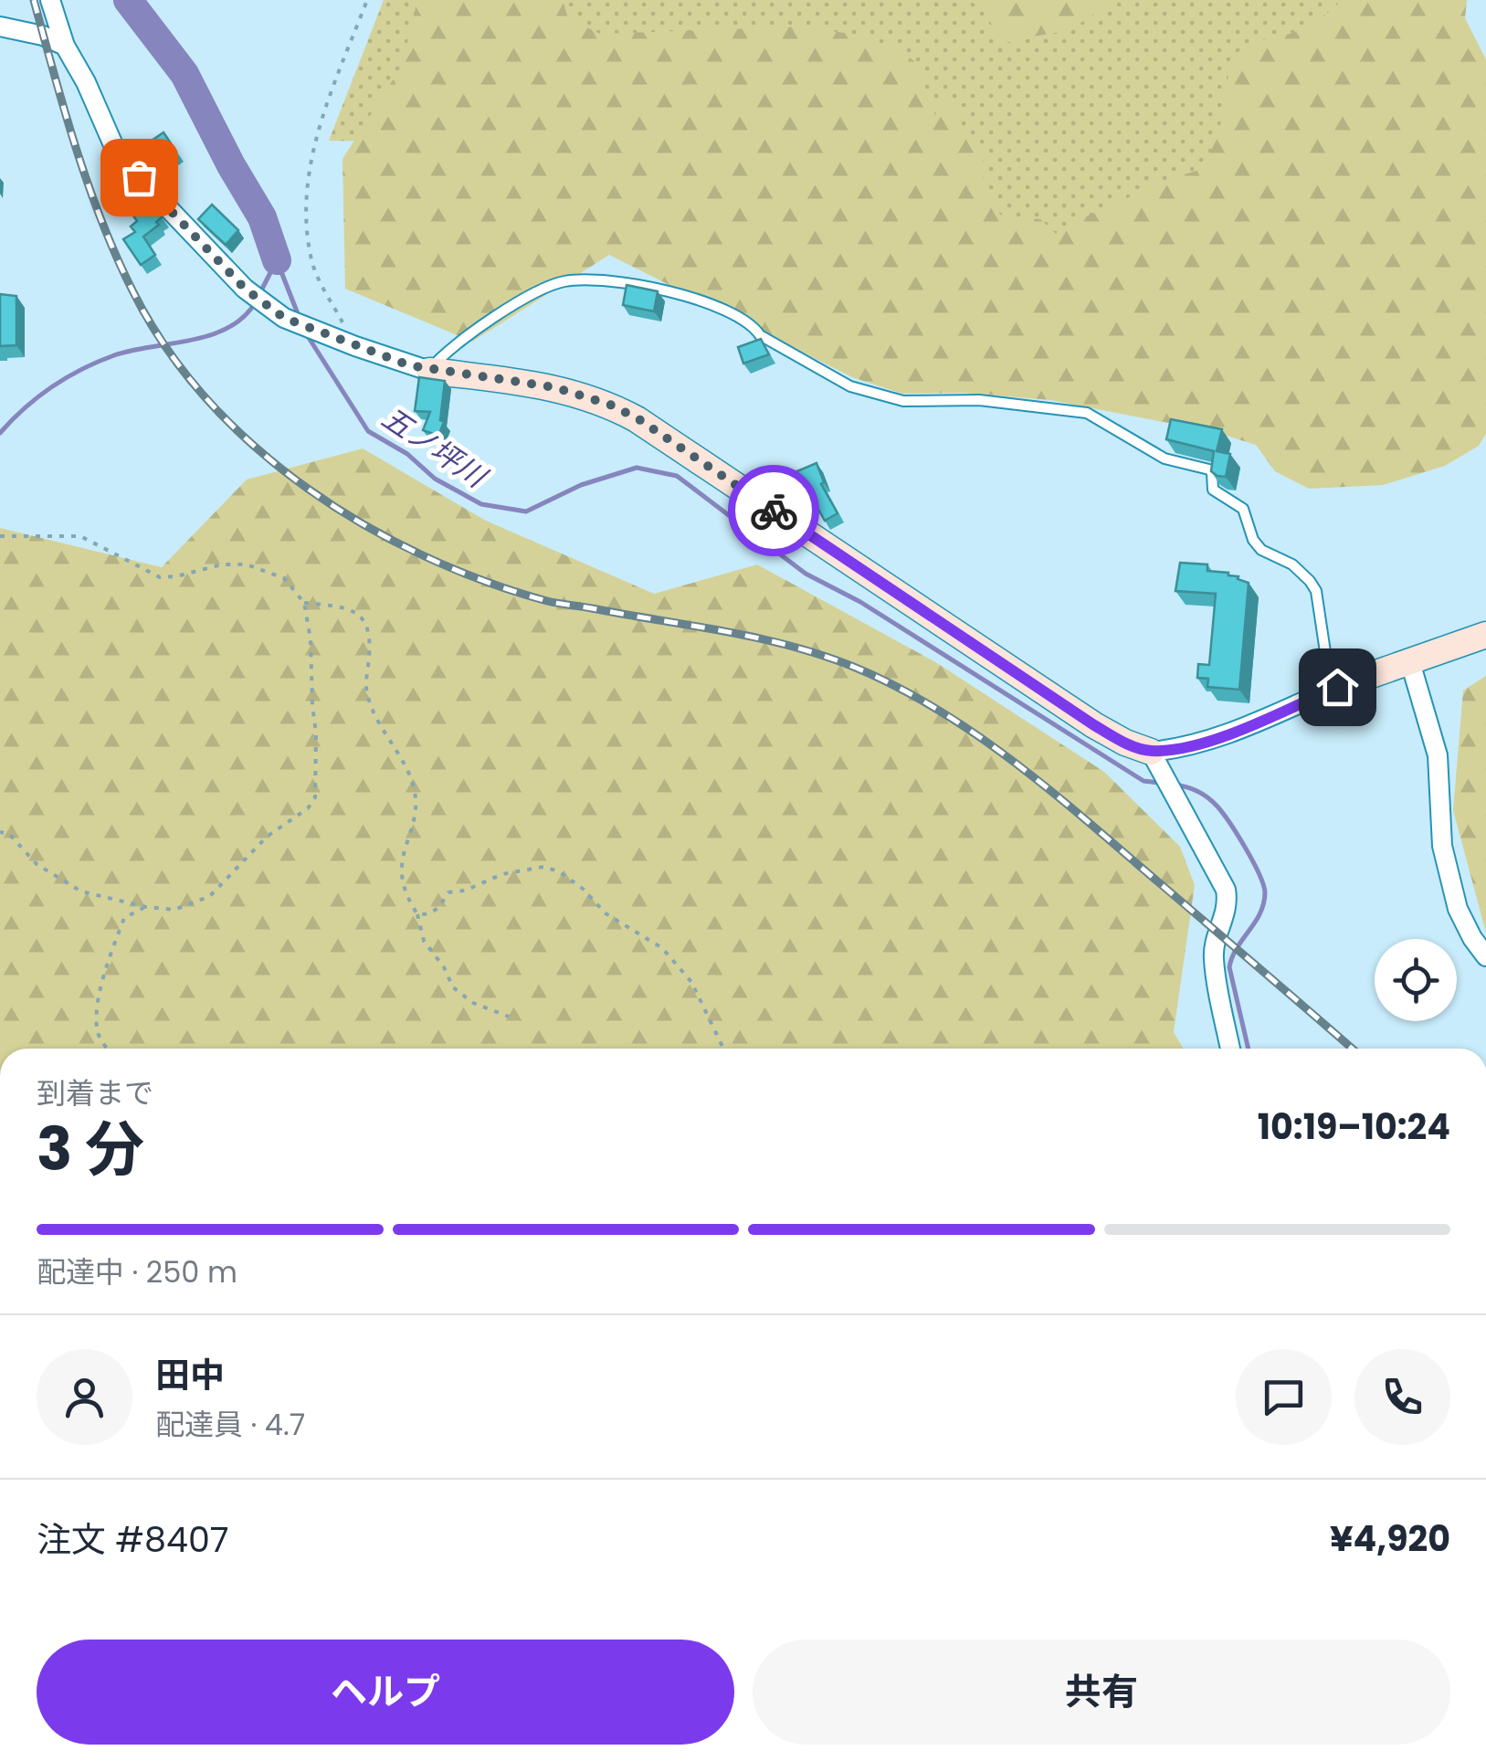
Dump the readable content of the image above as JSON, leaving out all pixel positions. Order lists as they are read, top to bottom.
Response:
{
  "water": ["五ノ坪川"],
  "page": {
    "heading": ["3 分", "到着まで", "10:19–10:24"],
    "panel": [
      "田中",
      "配達員 · 4.7",
      "注文 #8407",
      "¥4,920"
    ],
    "bar": "配達中 · 250 m",
    "buttons": ["ヘルプ", "共有"]
  }
}
